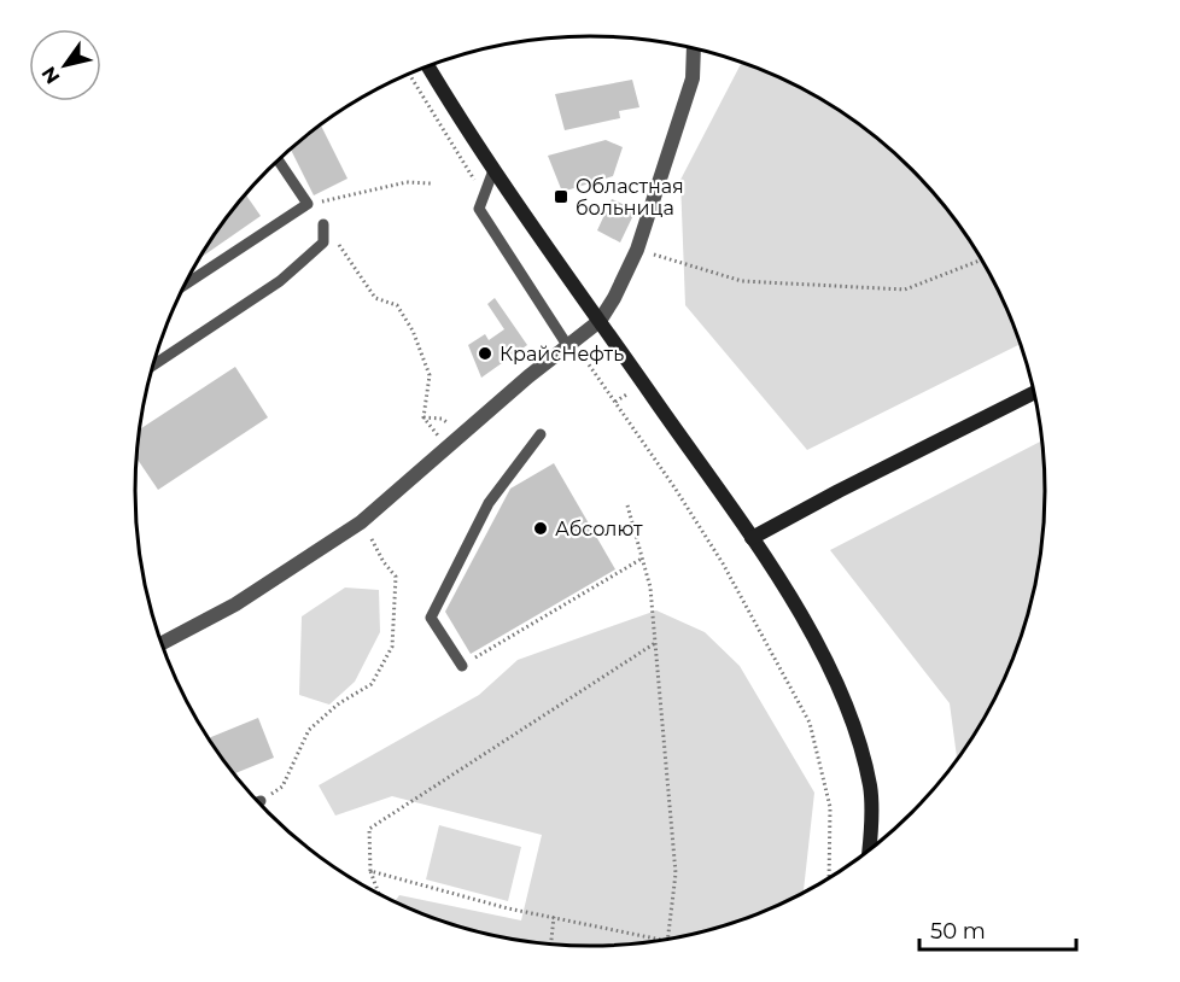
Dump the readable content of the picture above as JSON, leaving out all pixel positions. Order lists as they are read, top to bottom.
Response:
{
  "places": {
    "transit": ["Областная больница"],
    "other": ["КрайсНефть", "Абсолют"]
  },
  "scale_bar": "50 m",
  "north": "bottom left"
}
